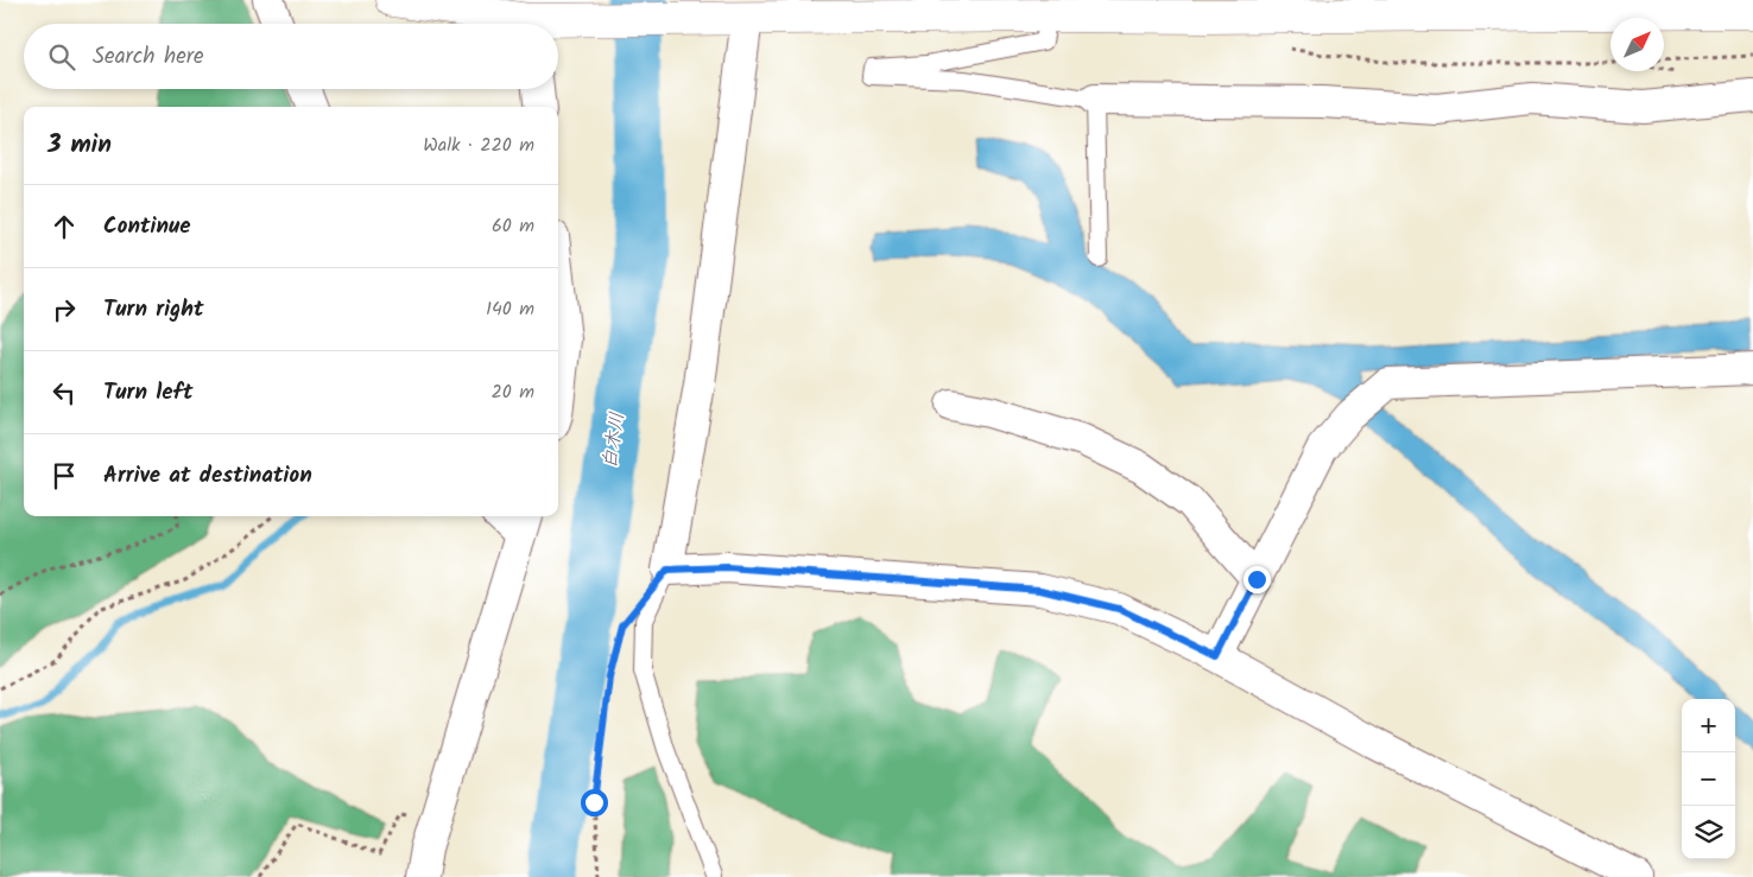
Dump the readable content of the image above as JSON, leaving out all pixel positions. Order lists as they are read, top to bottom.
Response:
{
  "water": ["白木川"],
  "north": "top right",
  "page": {
    "search": "Search here",
    "heading": ["3 min", "Walk · 220 m"],
    "list": [
      ["Continue", "60 m"],
      ["Turn right", "140 m"],
      ["Turn left", "20 m"],
      "Arrive at destination"
    ],
    "map_buttons": ["+", "−"]
  }
}
